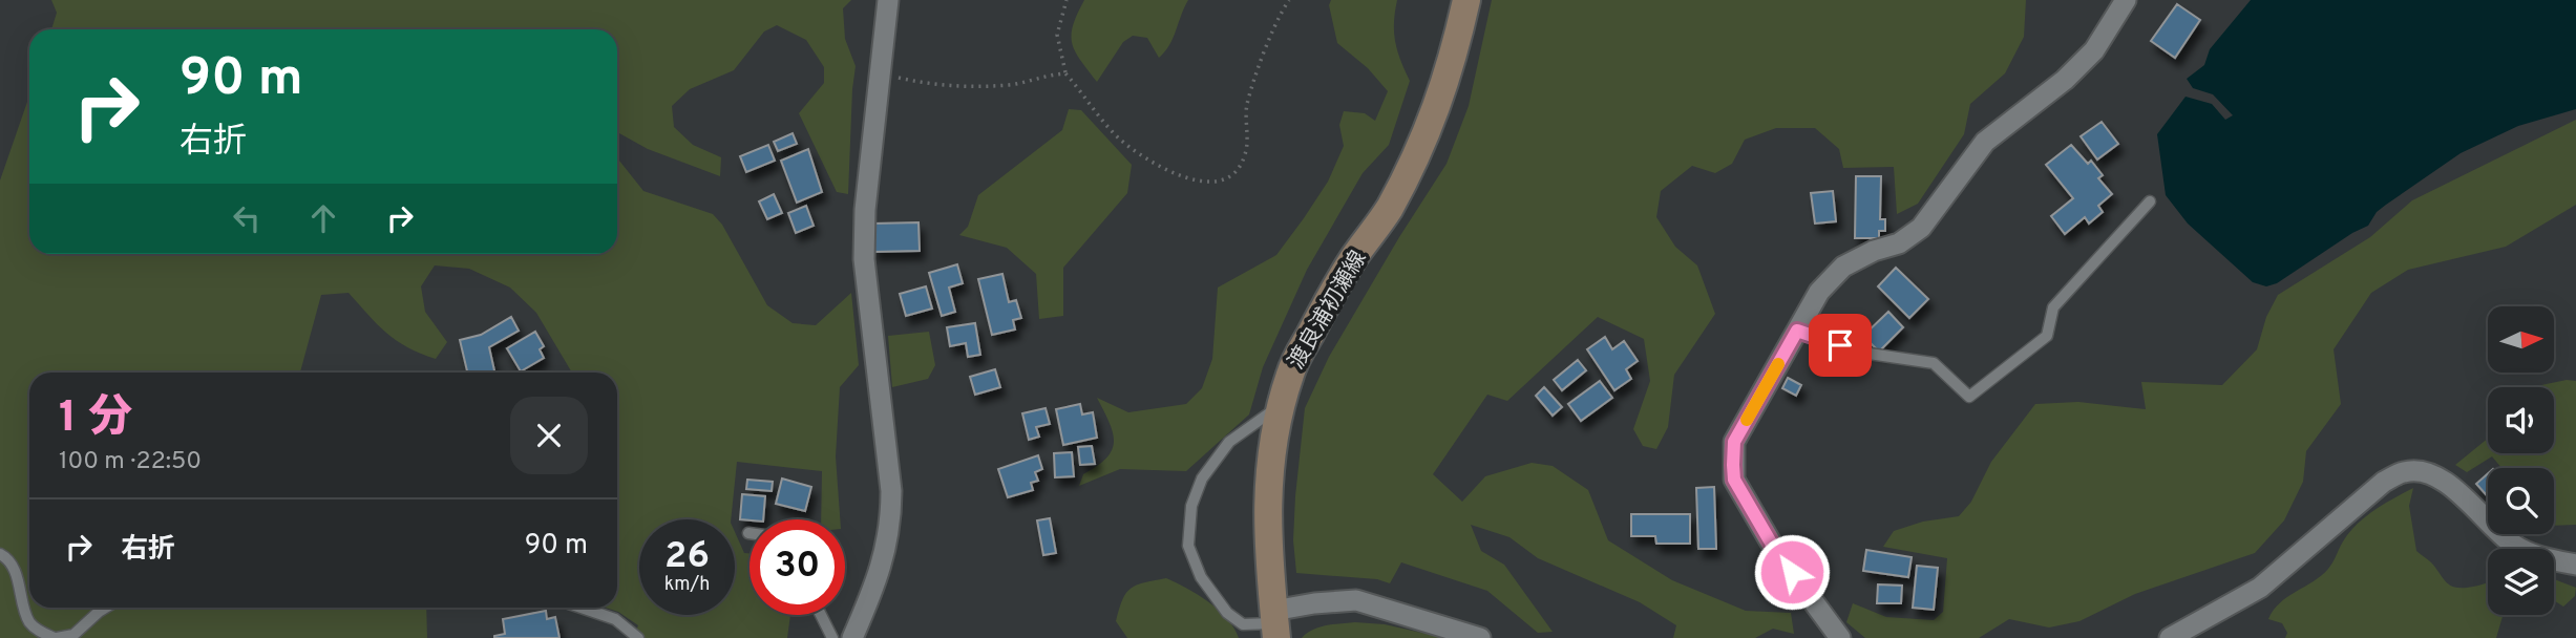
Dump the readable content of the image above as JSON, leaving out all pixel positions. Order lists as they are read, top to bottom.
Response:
{
  "streets": {
    "main road": ["渡良浦初瀬線"]
  },
  "north": "right",
  "page": {
    "turn": ["90 m", "右折"],
    "heading": ["1 分", "100 m · 22:50"],
    "list": [
      {
        "name": "右折",
        "value": "90 m"
      }
    ],
    "speed": "26 km/h",
    "limit": "30"
  }
}
